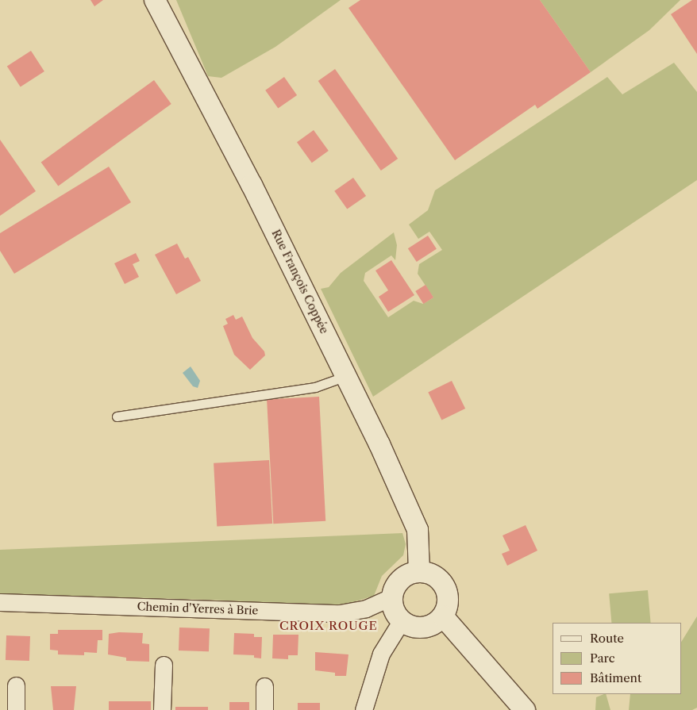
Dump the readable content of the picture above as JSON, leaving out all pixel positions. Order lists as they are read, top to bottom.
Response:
{
  "streets": {
    "street": ["Rue François Coppée", "Chemin d'Yerres à Brie"]
  },
  "crossings": [
    ["Rue François Coppée", "Chemin d'Yerres à Brie"]
  ],
  "districts": ["CROIX ROUGE"],
  "legend": ["Route", "Parc", "Bâtiment"]
}
